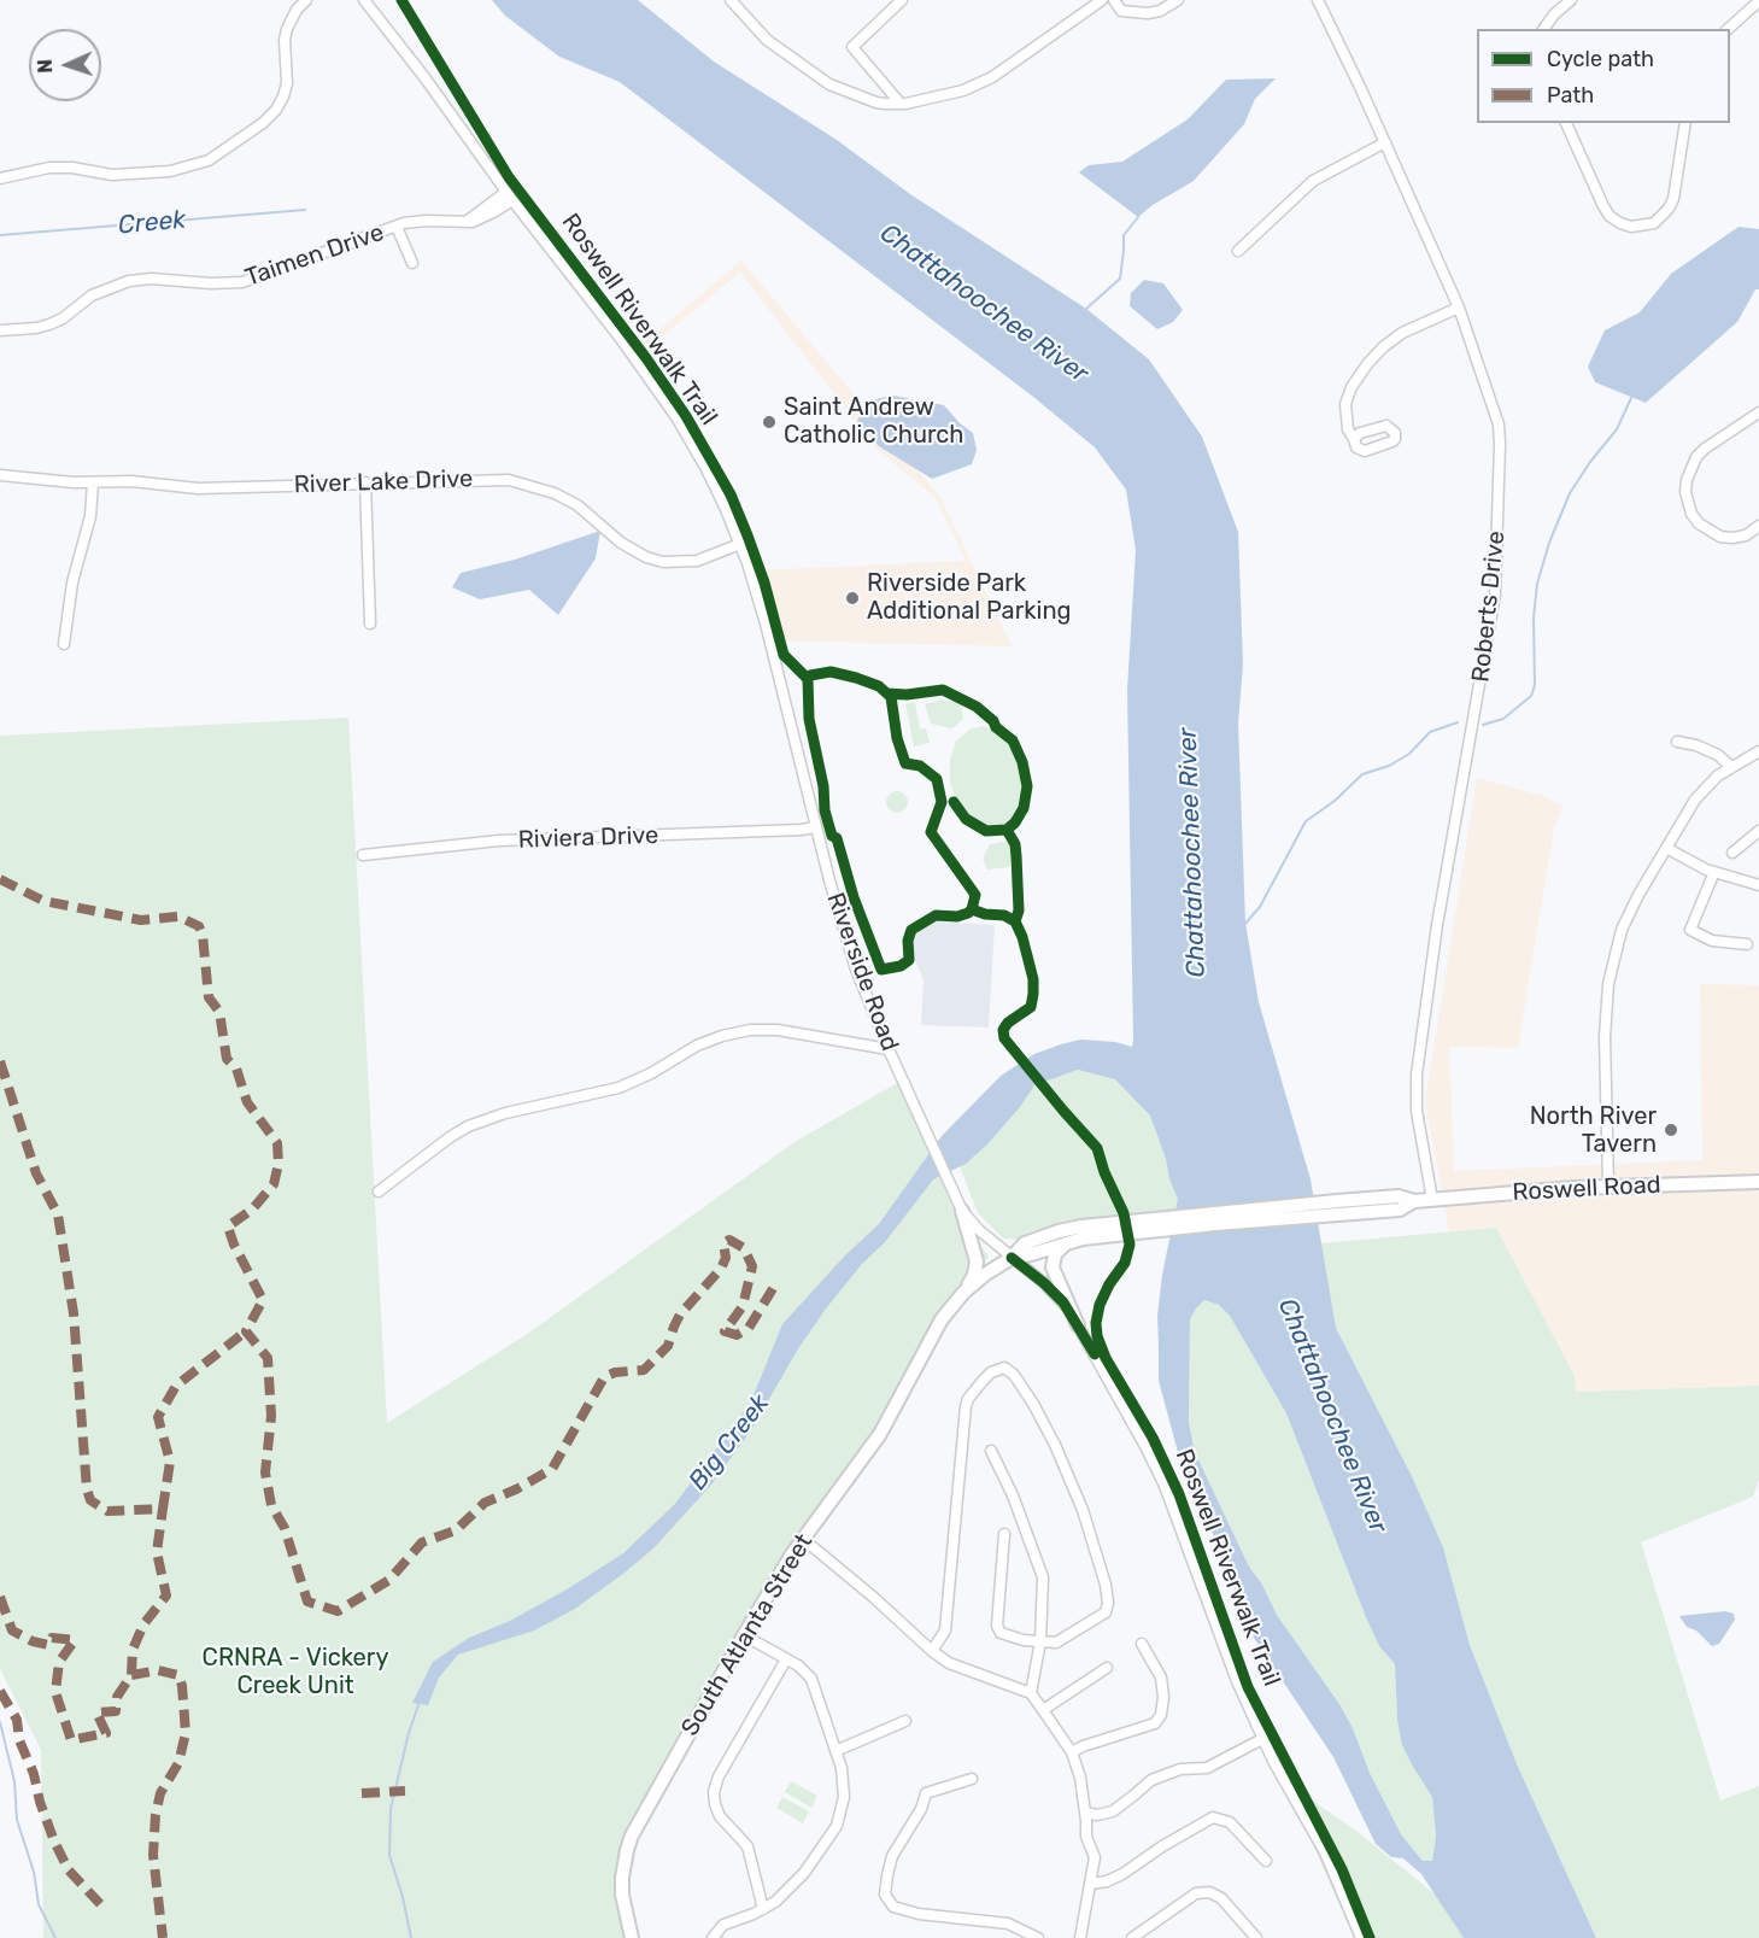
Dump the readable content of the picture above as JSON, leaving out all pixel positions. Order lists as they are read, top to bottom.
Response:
{
  "streets": {
    "main road": ["Roswell Road", "South Atlanta Street"],
    "street": [
      "Taimen Drive",
      "River Lake Drive",
      "Roberts Drive",
      "Riviera Drive",
      "Riverside Road"
    ],
    "cycle path": ["Roswell Riverwalk Trail"]
  },
  "crossings": [
    ["Taimen Drive", "Riverside Road"],
    ["River Lake Drive", "Riverside Road"],
    ["Roberts Drive", "Roswell Road"],
    ["Riviera Drive", "Riverside Road"],
    ["Riverside Road", "South Atlanta Street"],
    ["Roswell Road", "South Atlanta Street"]
  ],
  "water": ["Creek", "Chattahoochee River", "Big Creek"],
  "parks": ["CRNRA - Vickery Creek Unit"],
  "places": ["Saint Andrew Catholic Church", "Riverside Park Additional Parking", "North River Tavern"],
  "legend": ["Cycle path", "Path"],
  "north": "left"
}
